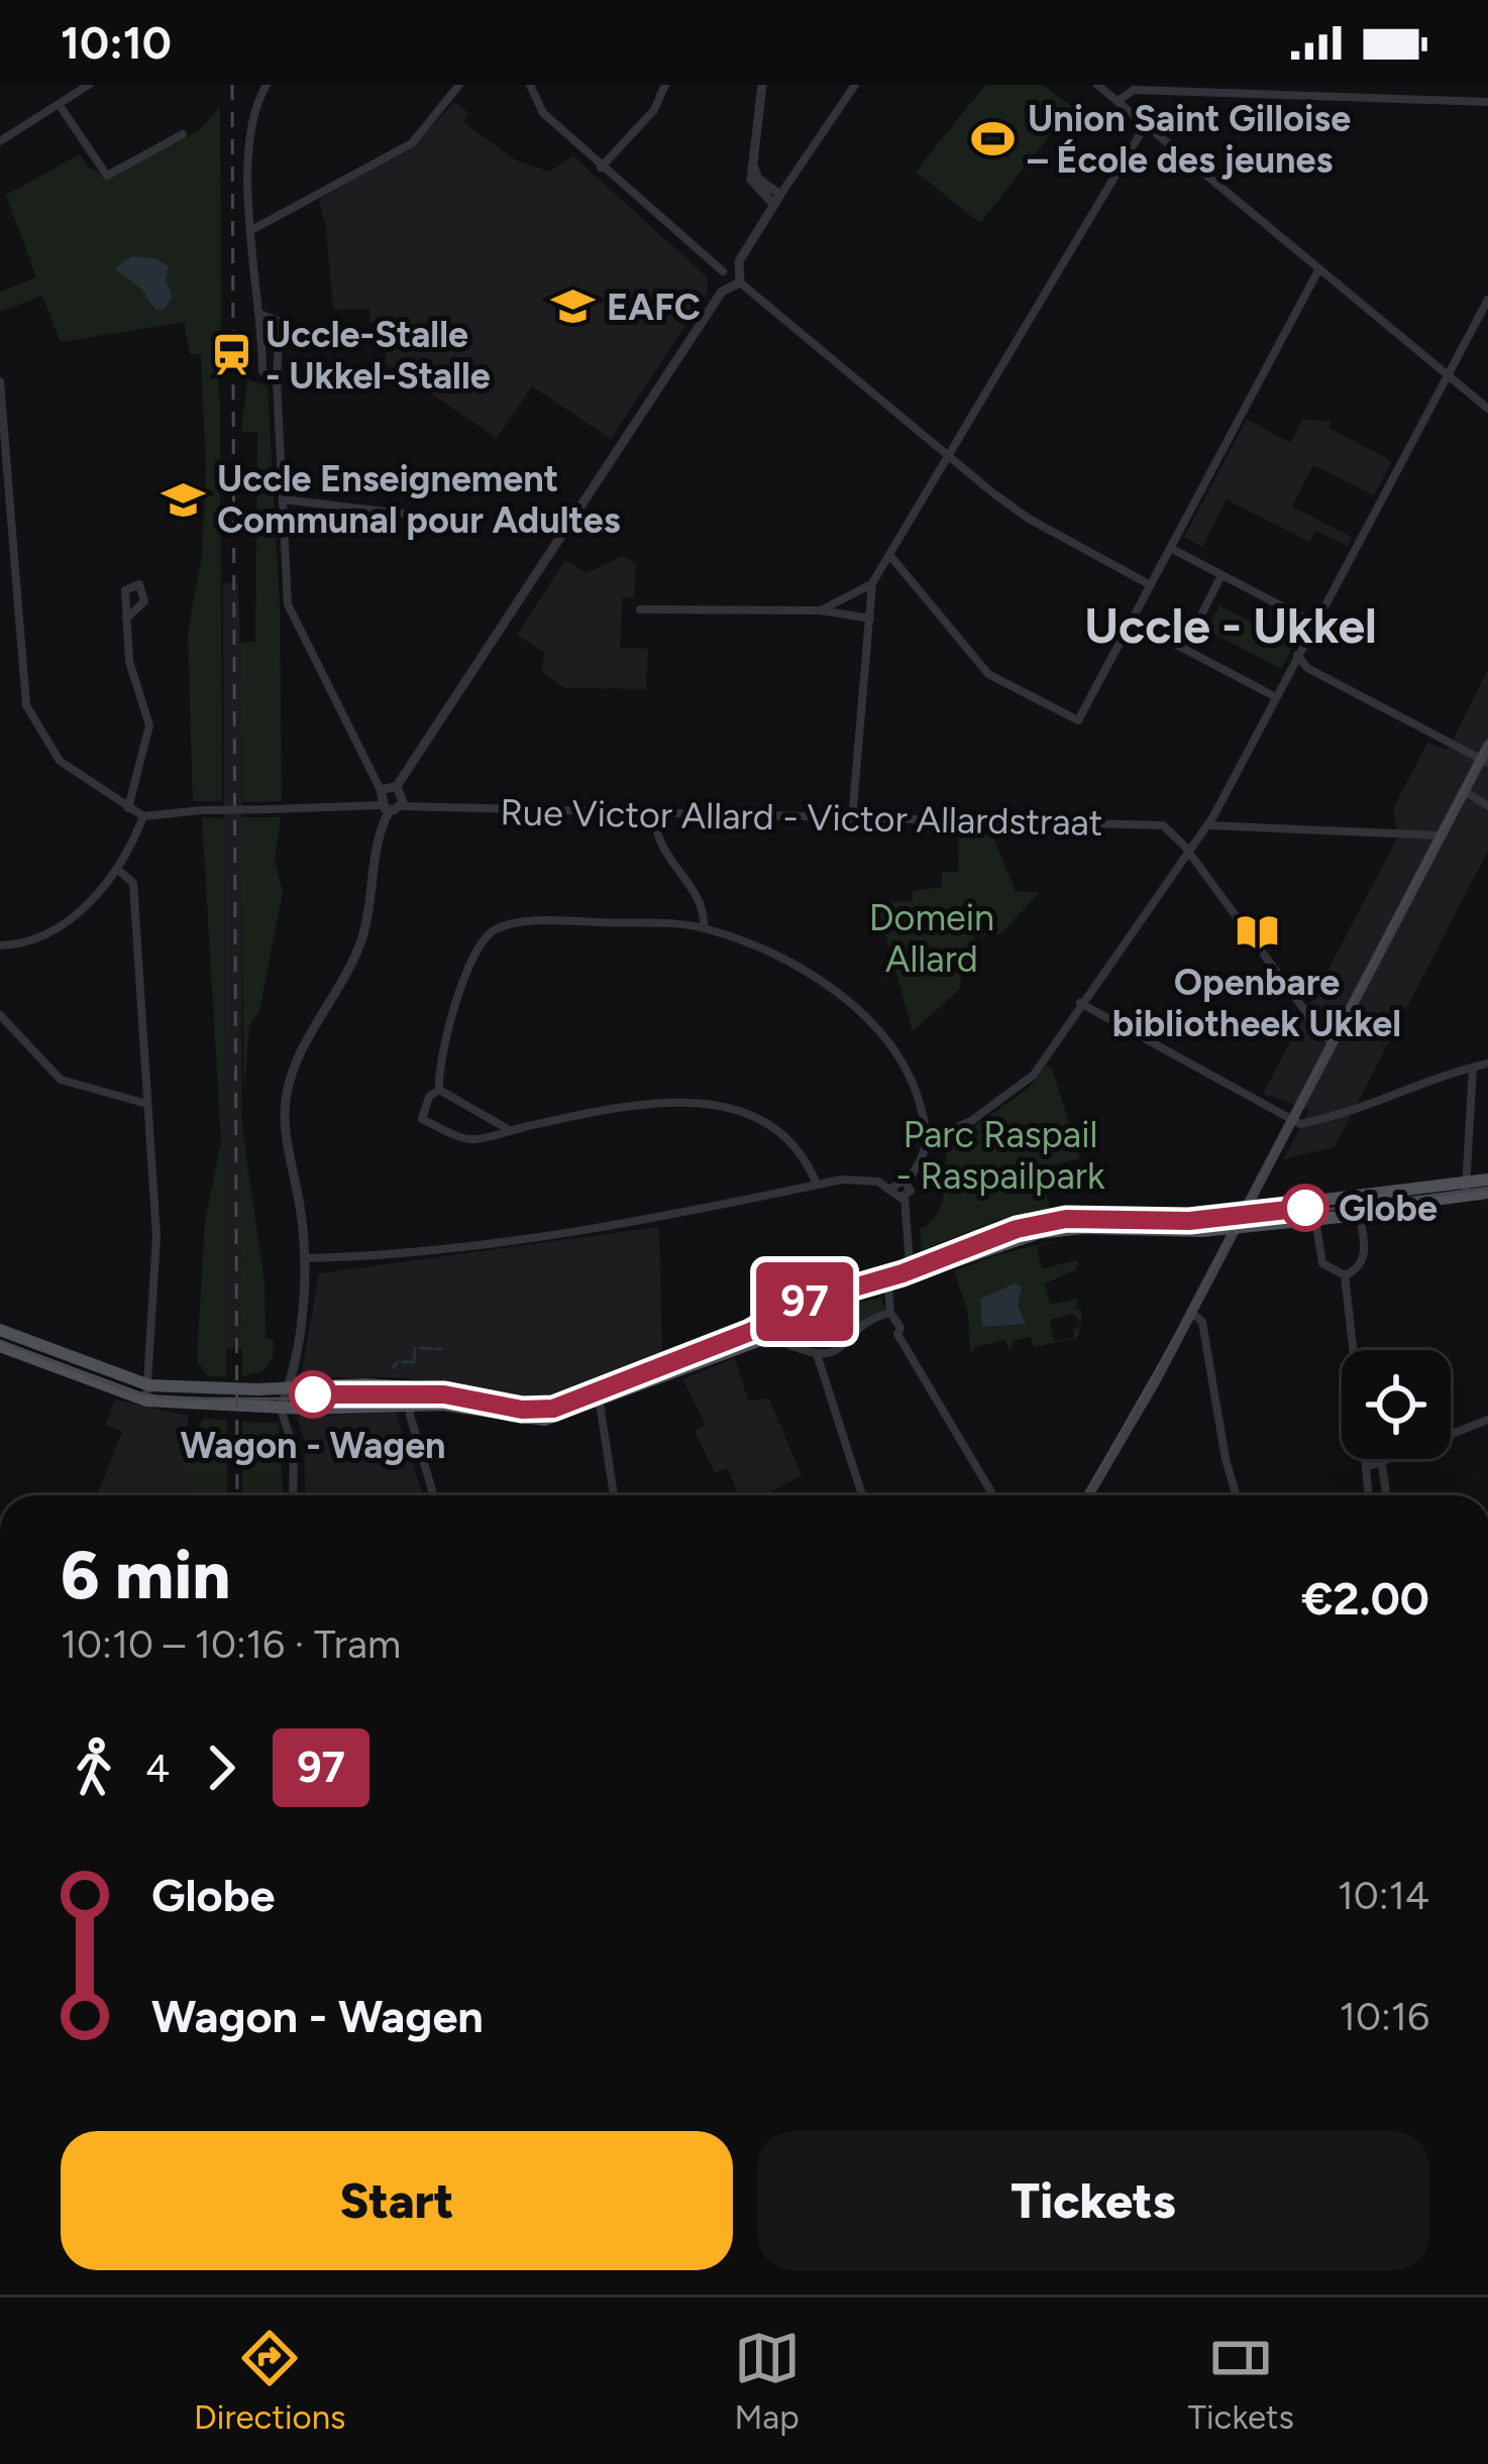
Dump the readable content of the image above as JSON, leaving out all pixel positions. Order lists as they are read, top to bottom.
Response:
{
  "streets": {
    "street": ["Rue Victor Allard - Victor Allardstraat"]
  },
  "districts": ["Uccle - Ukkel"],
  "parks": ["Domein Allard", "Parc Raspail - Raspailpark"],
  "places": {
    "sports": ["Union Saint Gilloise – École des jeunes"],
    "school or university": ["EAFC", "Uccle Enseignement Communal pour Adultes"],
    "station": ["Uccle-Stalle - Ukkel-Stalle"],
    "library": ["Openbare bibliotheek Ukkel"],
    "other": ["Globe", "Wagon - Wagen"]
  },
  "lines": ["tram line 97"],
  "page": {
    "status": "10:10",
    "on_map": "97",
    "heading": ["6 min", "10:10 – 10:16 · Tram", "€2.00"],
    "legs": ["4", "97"],
    "list": [
      {
        "name": "Globe",
        "value": "10:14"
      },
      {
        "name": "Wagon - Wagen",
        "value": "10:16"
      }
    ],
    "buttons": ["Start", "Tickets"],
    "tabs": ["Directions", "Map", "Tickets"]
  }
}
